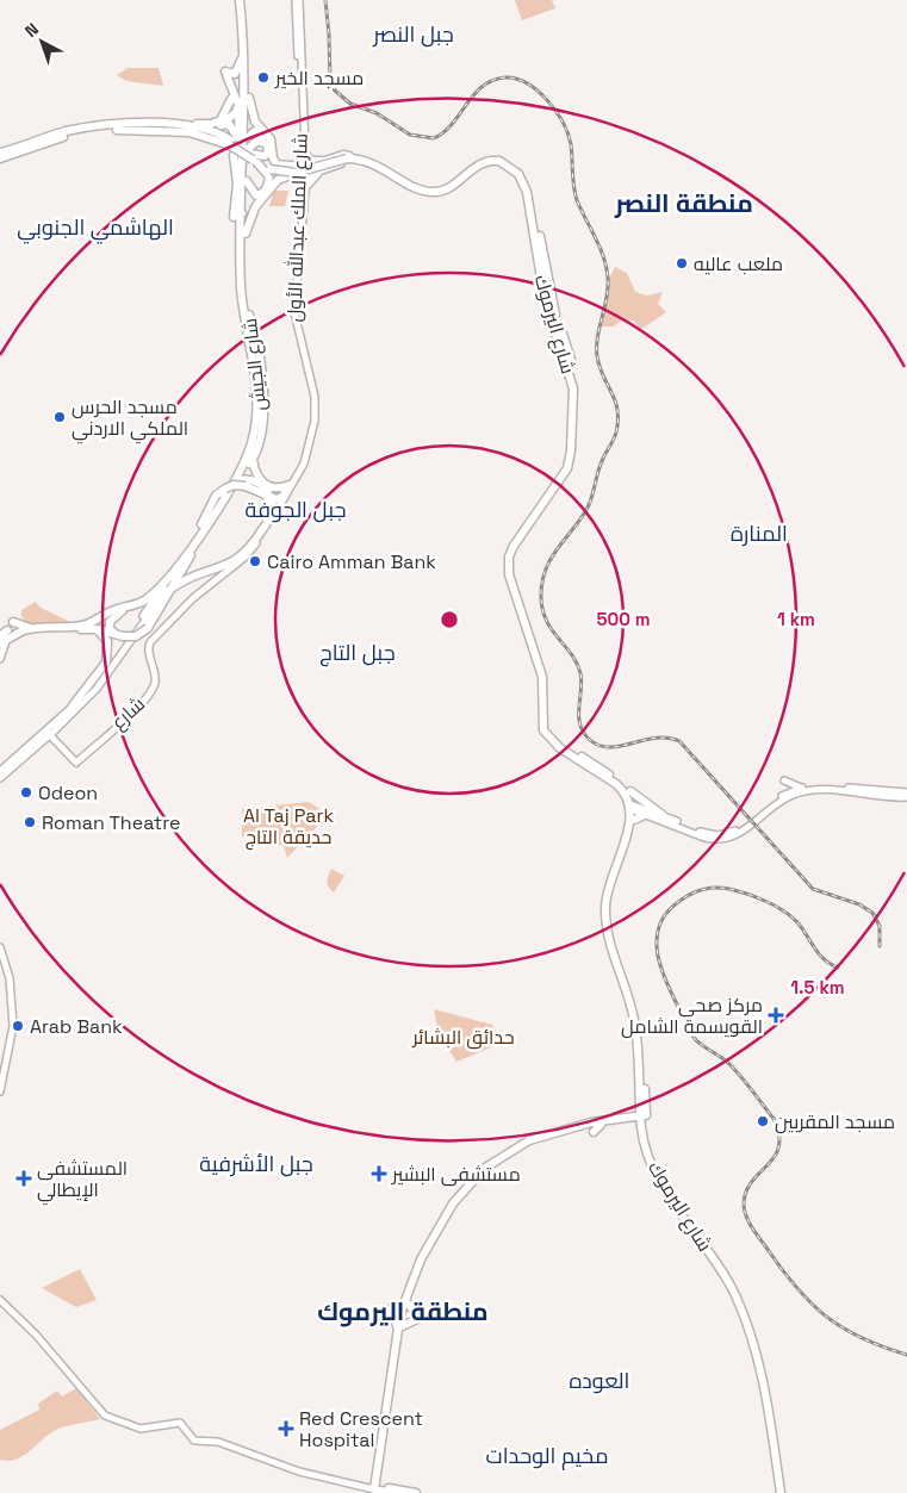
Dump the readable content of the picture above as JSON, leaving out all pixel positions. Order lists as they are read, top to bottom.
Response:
{
  "streets": {
    "highway": ["شارع اليرموك", "شارع الجيش"],
    "main road": ["شارع الملك عبدالله الأول"]
  },
  "crossings": [
    ["شارع اليرموك", "شارع الجيش"]
  ],
  "districts": [
    "جبل النصر",
    "منطقة النصر",
    "الهاشمي الجنوبي",
    "جبل الجوفة",
    "المنارة",
    "جبل التاج",
    "جبل الأشرفية",
    "منطقة اليرموك",
    "العوده",
    "مخيم الوحدات"
  ],
  "parks": ["Al Taj Park حديقة التاج", "حدائق البشائر"],
  "places": {
    "other": [
      "مسجد الخير",
      "ملعب عاليه",
      "مسجد الحرس الملكي الاردني",
      "Cairo Amman Bank",
      "Odeon",
      "Roman Theatre",
      "Arab Bank",
      "مسجد المقربين"
    ],
    "health": [
      "مركز صحي القويسمة الشامل",
      "مستشفى البشير",
      "المستشفى الإيطالي",
      "Red Crescent Hospital"
    ]
  },
  "north": "top left",
  "rings": ["500 m", "1 km", "1.5 km"]
}
